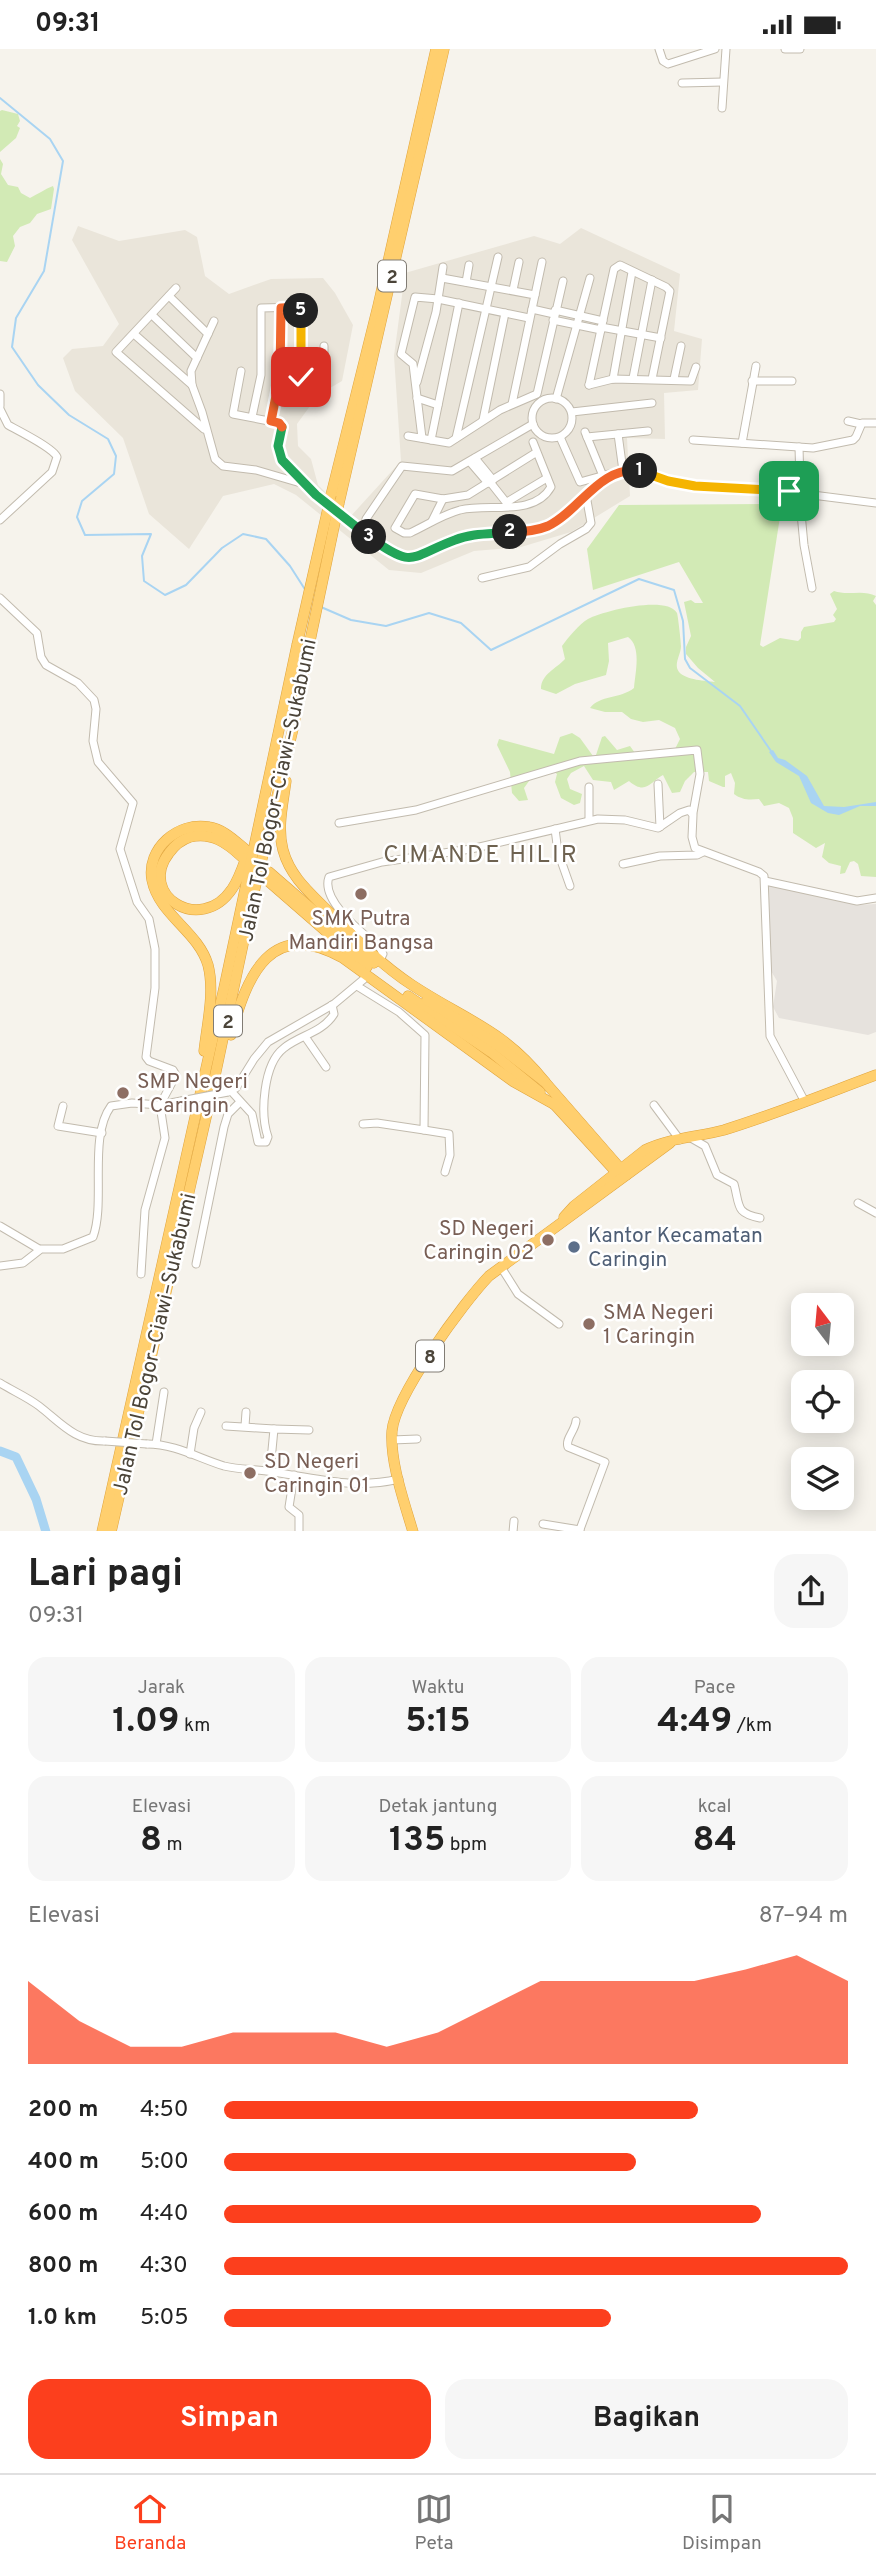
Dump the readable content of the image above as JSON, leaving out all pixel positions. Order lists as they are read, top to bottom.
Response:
{
  "streets": {
    "highway": ["2", "Jalan Tol Bogor–Ciawi–Sukabumi", "8"]
  },
  "districts": ["CIMANDE HILIR"],
  "places": [
    "SMK Putra Mandiri Bangsa",
    "SMP Negeri 1 Caringin",
    "SD Negeri Caringin 02",
    "Kantor Kecamatan Caringin",
    "SMA Negeri 1 Caringin",
    "SD Negeri Caringin 01"
  ],
  "north": "top",
  "page": {
    "status": "09:31",
    "pins": [
      "5",
      "1",
      "2",
      "3"
    ],
    "heading": ["Lari pagi", "09:31"],
    "stats": [
      ["Jarak", "1.09 km"],
      ["Waktu", "5:15"],
      ["Pace", "4:49 /km"],
      ["Elevasi", "8 m"],
      ["Detak jantung", "135 bpm"],
      ["kcal", "84"]
    ],
    "chart": ["Elevasi", "87–94 m"],
    "list": [
      {
        "name": "200 m",
        "note": "4:50"
      },
      {
        "name": "400 m",
        "note": "5:00"
      },
      {
        "name": "600 m",
        "note": "4:40"
      },
      {
        "name": "800 m",
        "note": "4:30"
      },
      {
        "name": "1.0 km",
        "note": "5:05"
      }
    ],
    "buttons": ["Simpan", "Bagikan"],
    "tabs": ["Beranda", "Peta", "Disimpan"]
  }
}
